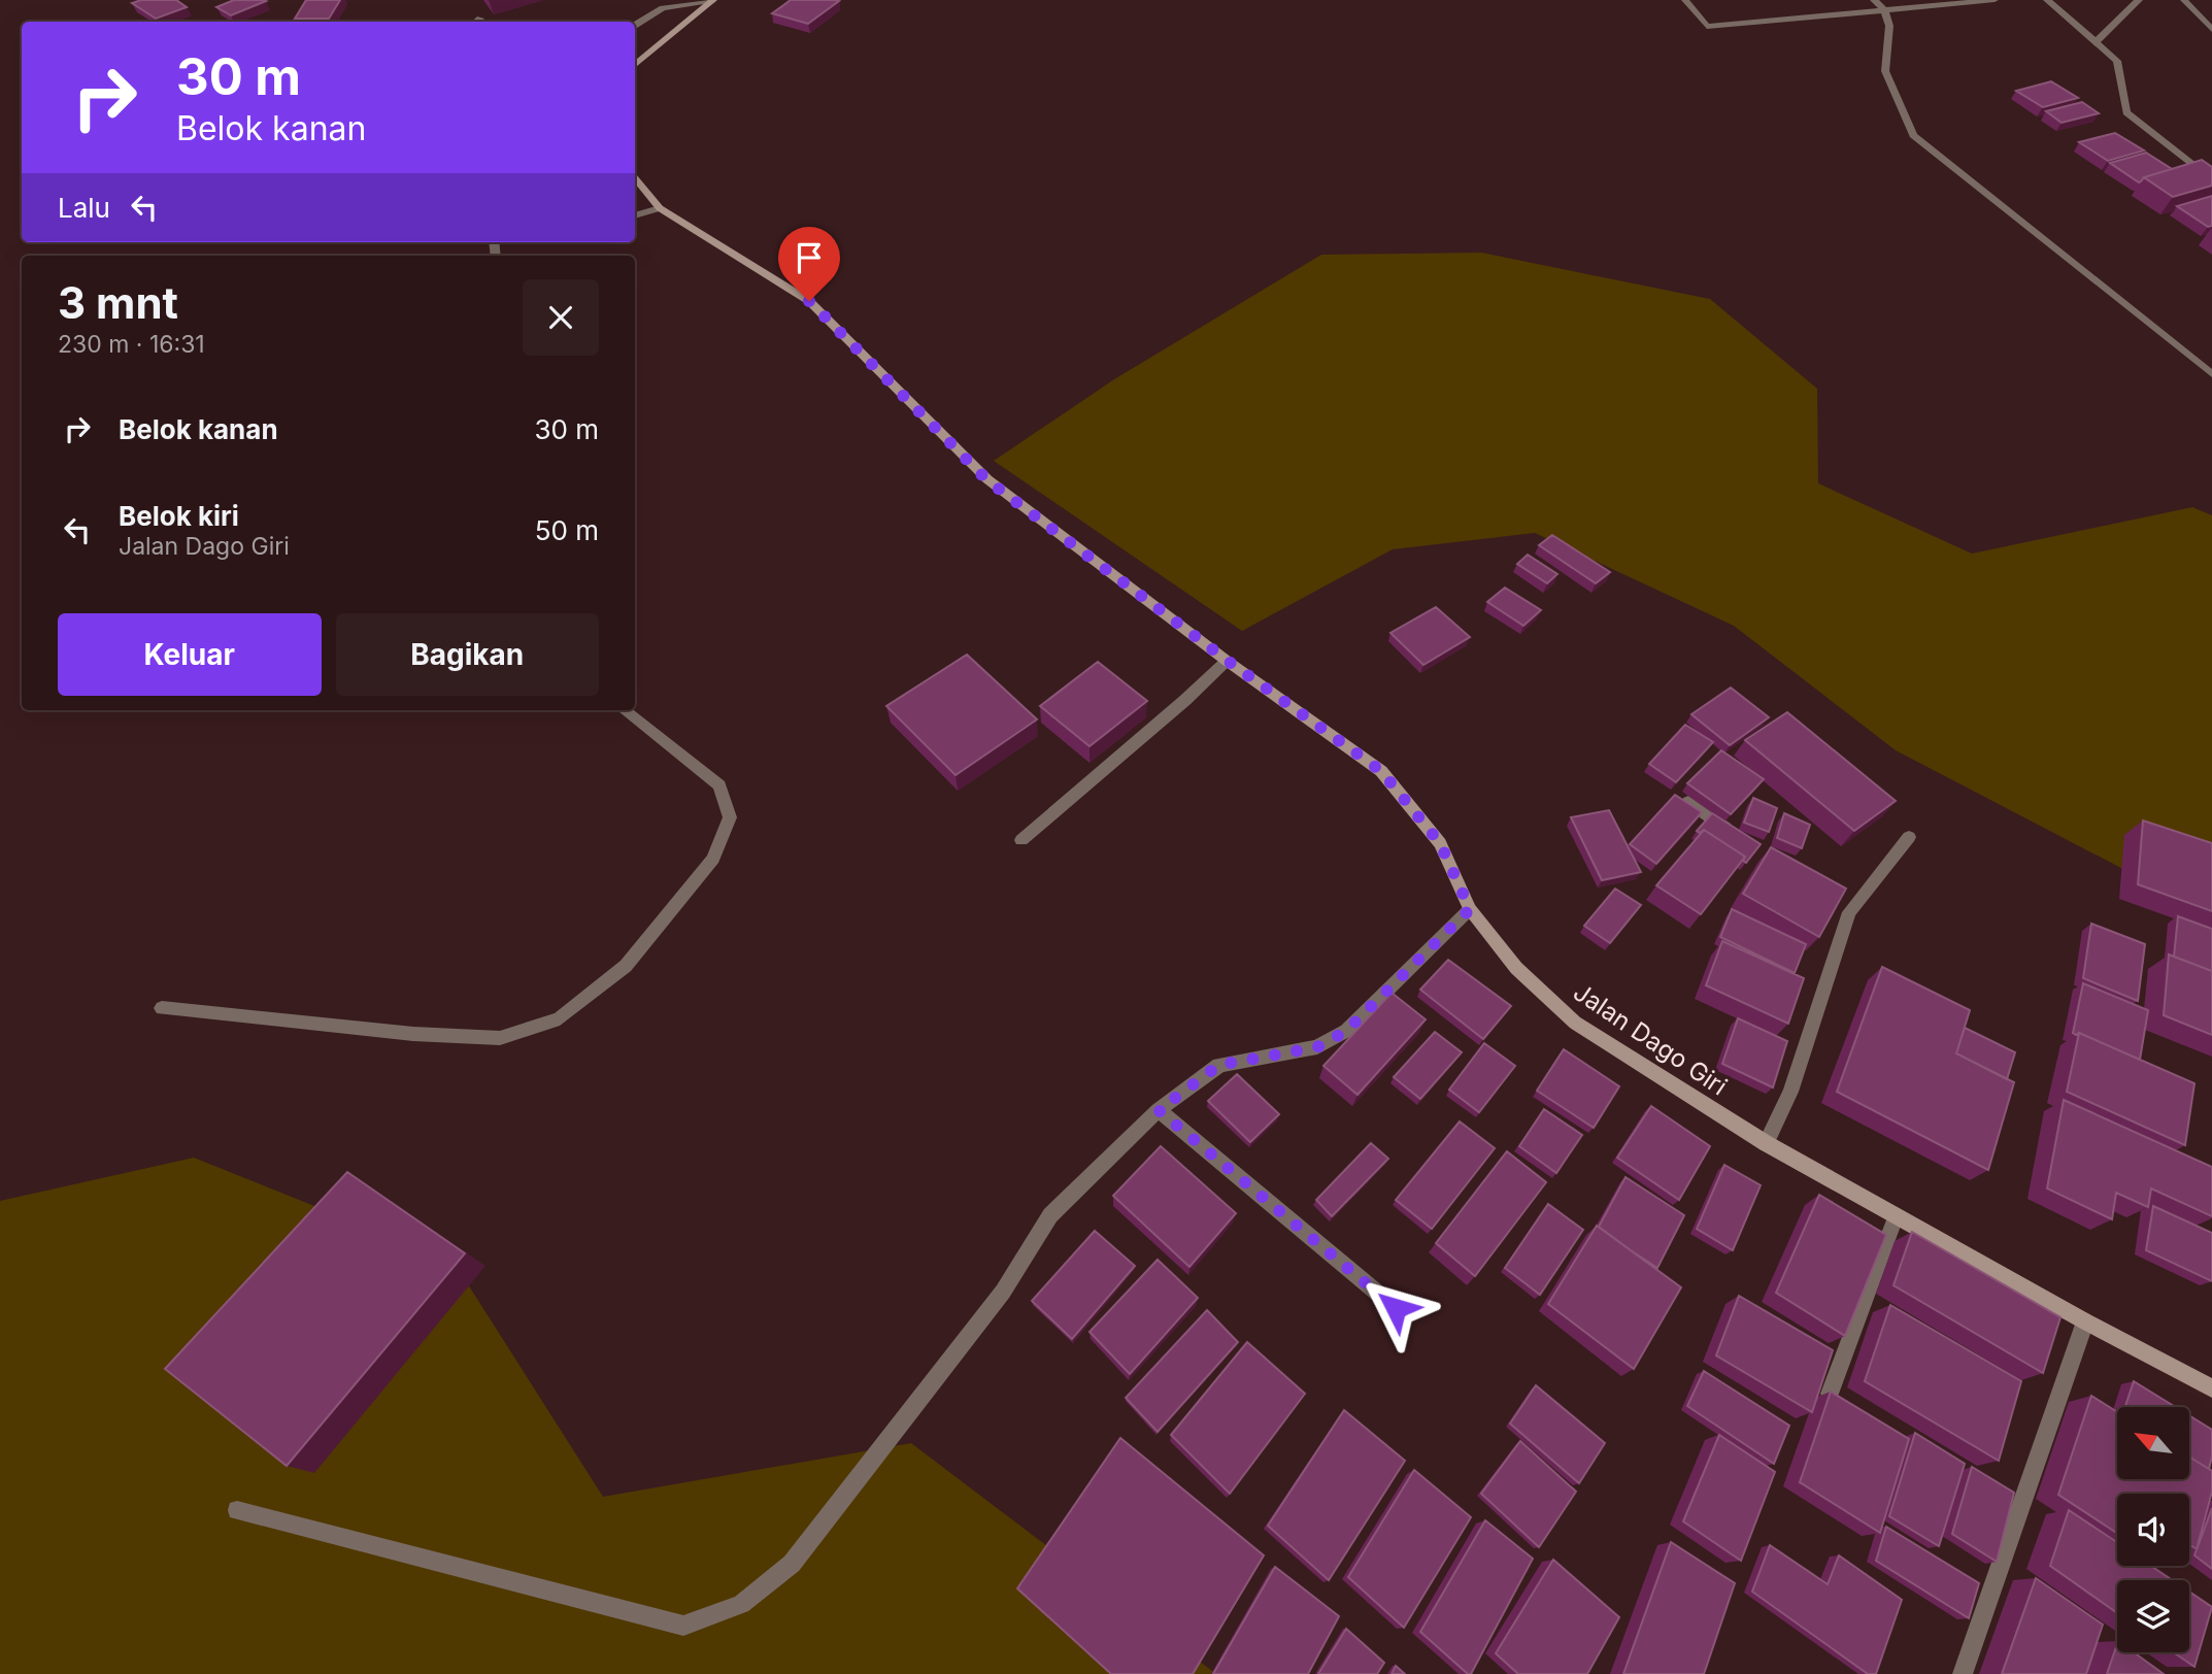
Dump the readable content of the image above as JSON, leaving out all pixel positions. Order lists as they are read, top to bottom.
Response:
{
  "streets": {
    "main road": ["Jalan Dago Giri"]
  },
  "north": "top left",
  "page": {
    "turn": ["30 m", "Belok kanan"],
    "then": "Lalu",
    "heading": ["3 mnt", "230 m · 16:31"],
    "list": [
      {
        "name": "Belok kanan",
        "value": "30 m"
      },
      {
        "name": "Belok kiri",
        "note": "Jalan Dago Giri",
        "value": "50 m"
      }
    ],
    "buttons": ["Keluar", "Bagikan"]
  }
}
